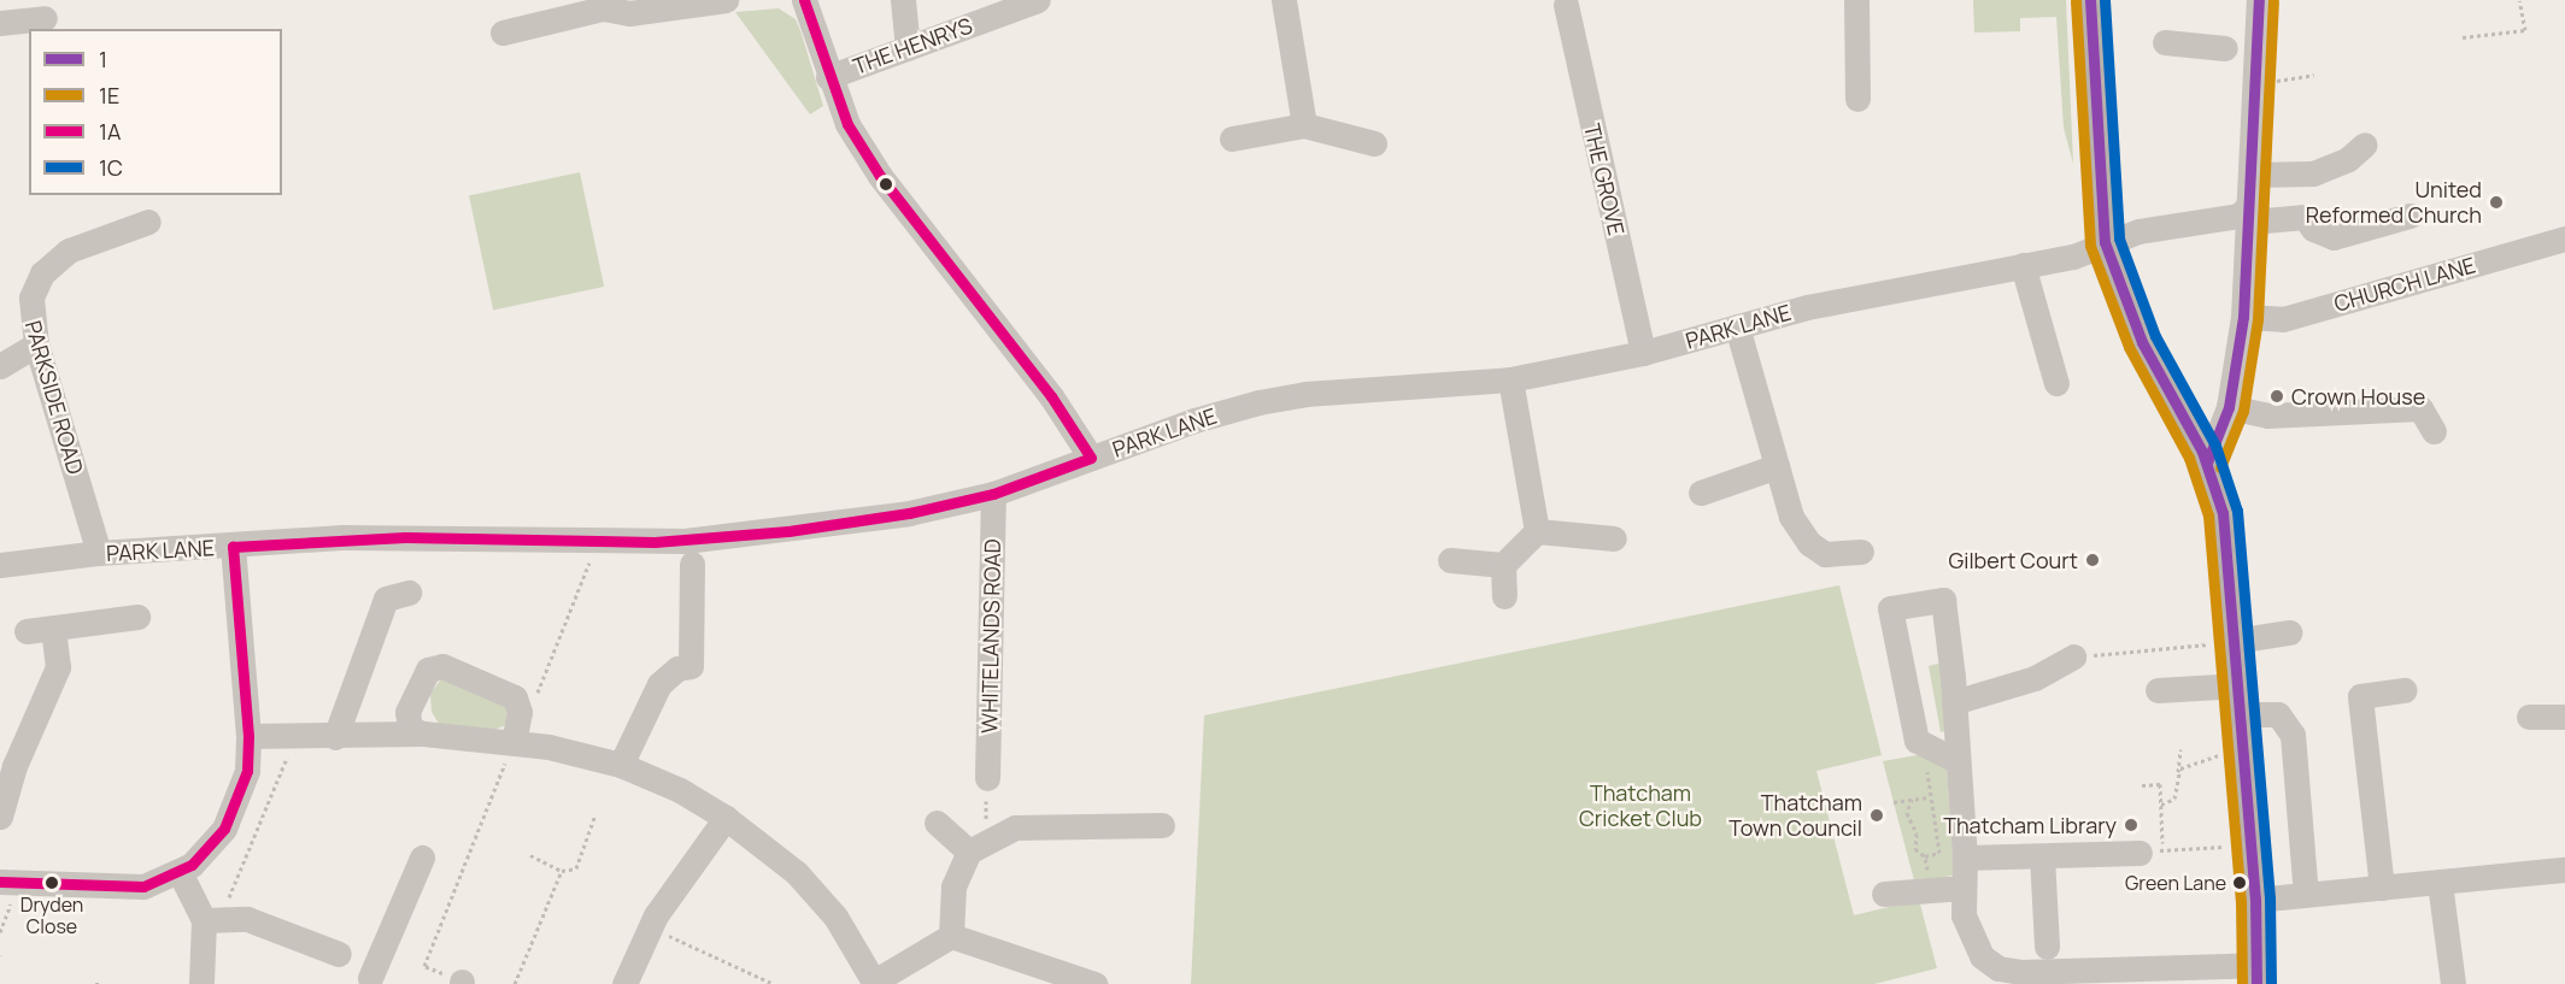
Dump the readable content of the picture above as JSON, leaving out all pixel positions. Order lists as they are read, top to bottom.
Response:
{
  "streets": {
    "street": [
      "THE HENRYS",
      "THE GROVE",
      "CHURCH LANE",
      "PARK LANE",
      "PARKSIDE ROAD",
      "WHITELANDS ROAD"
    ]
  },
  "crossings": [
    ["THE GROVE", "PARK LANE"],
    ["PARK LANE", "PARKSIDE ROAD"],
    ["PARK LANE", "WHITELANDS ROAD"]
  ],
  "parks": ["Thatcham Cricket Club"],
  "places": [
    "United Reformed Church",
    "Crown House",
    "Gilbert Court",
    "Thatcham Town Council",
    "Thatcham Library",
    "Dryden Close",
    "Green Lane"
  ],
  "lines": [
    "transit line 1",
    "transit line 1A",
    "transit line 1C",
    "transit line 1E"
  ],
  "legend": [
    "1",
    "1E",
    "1A",
    "1C"
  ]
}
